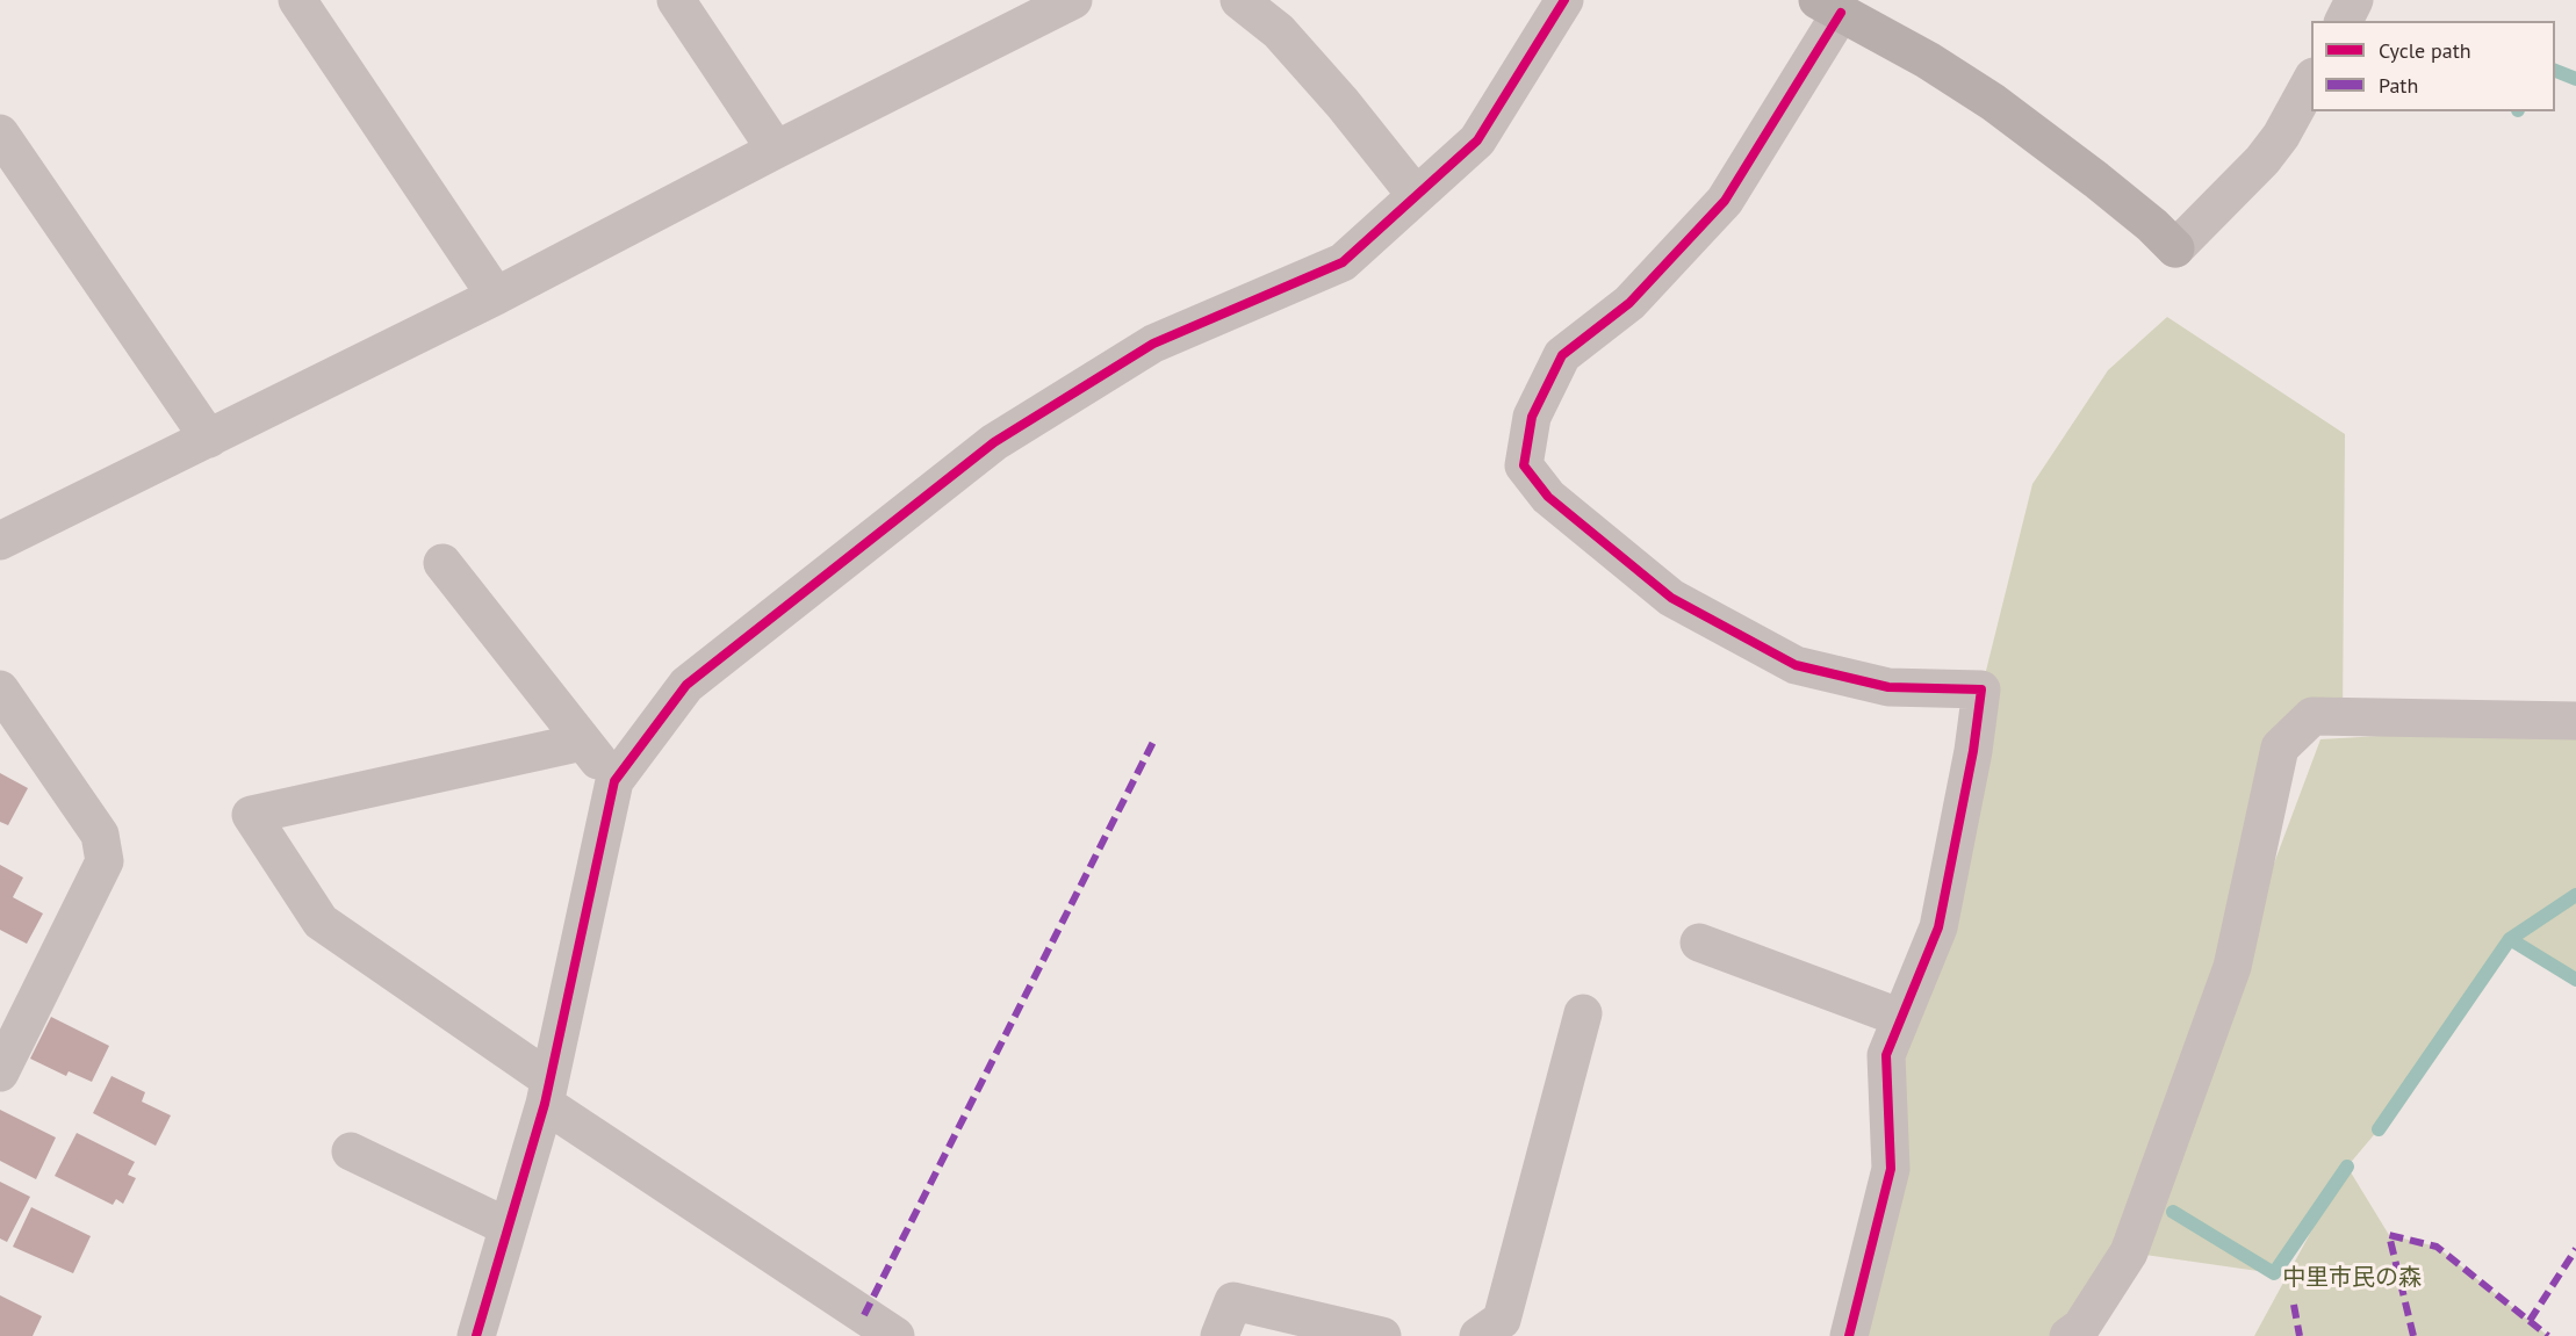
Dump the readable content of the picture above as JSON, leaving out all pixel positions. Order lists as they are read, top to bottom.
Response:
{
  "parks": ["中里市民の森"],
  "legend": ["Cycle path", "Path"]
}
